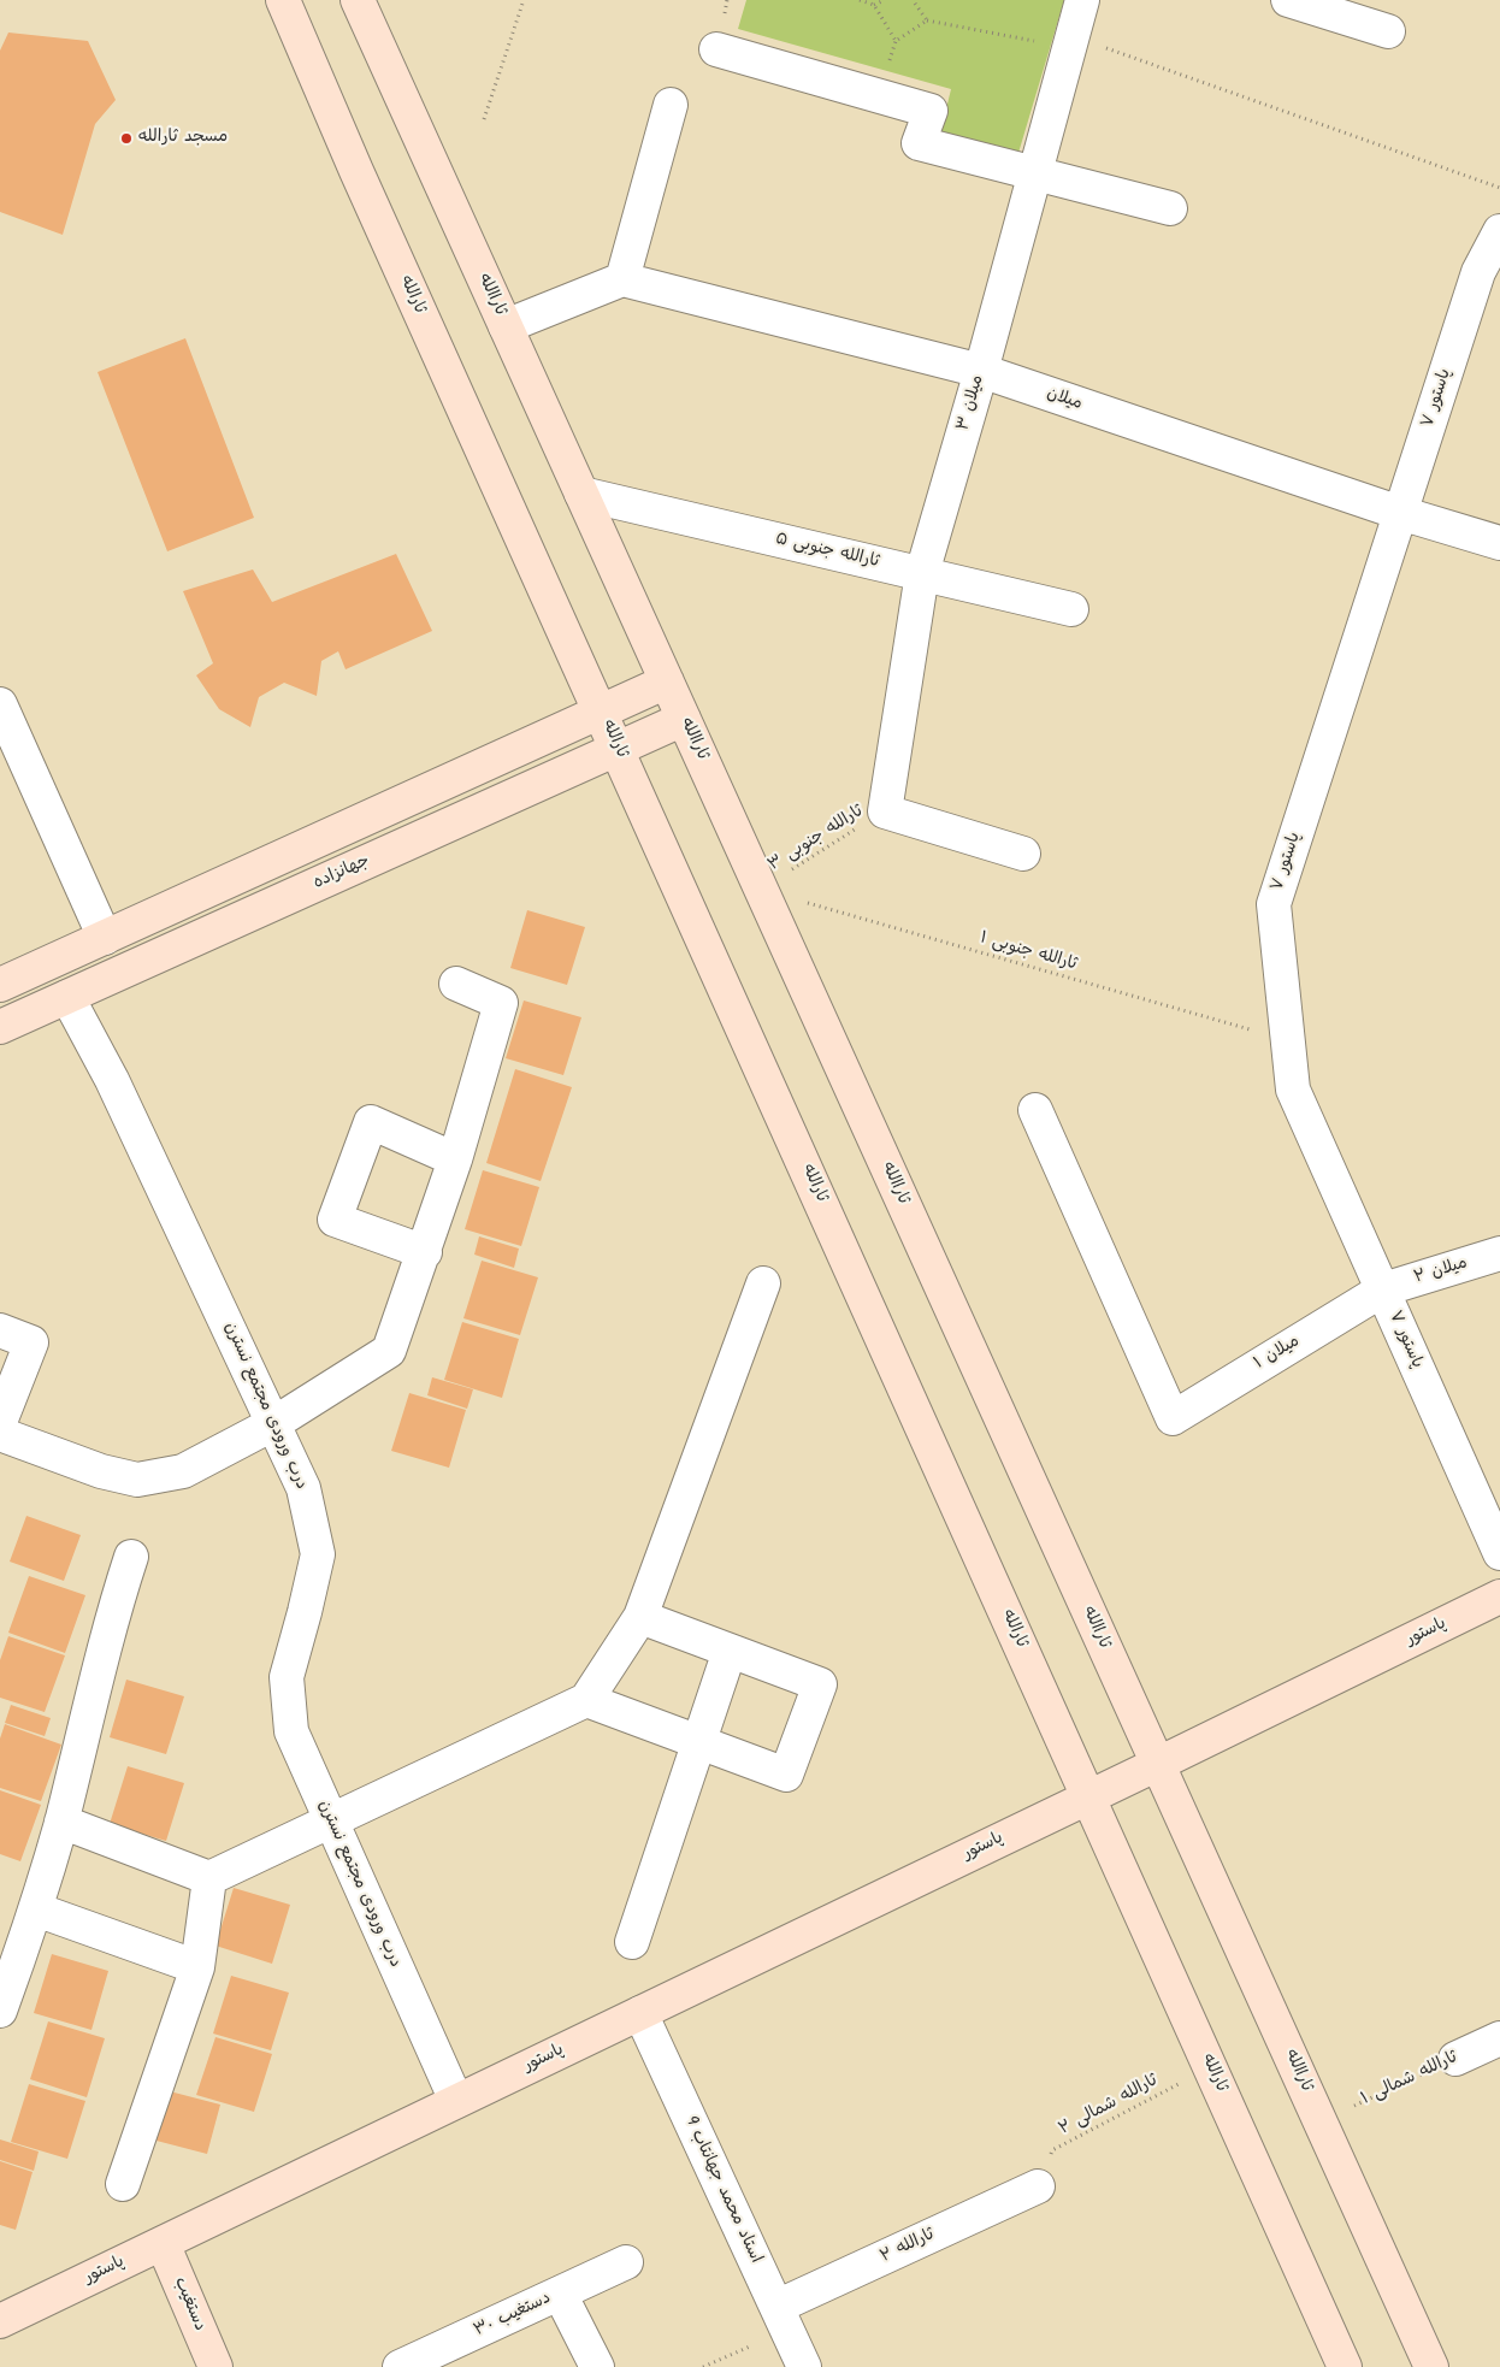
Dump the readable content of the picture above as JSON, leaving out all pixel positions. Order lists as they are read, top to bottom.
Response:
{
  "streets": {
    "main road": [
      "ثارالله",
      "ثاراالله",
      "جهانزاده",
      "پاستور",
      "دستغیب"
    ],
    "street": [
      "پاستور ۷",
      "میلان",
      "میلان ۳",
      "ثارالله جنوبی ۵",
      "میلان ۲",
      "میلان ۱",
      "درب ورودی مجتمع نسترن",
      "ثارالله شمالی ۱",
      "استاد محمد جهانتاب 9",
      "ثارالله ۲",
      "دستغیب ۳۰"
    ],
    "path": ["ثارالله جنوبی ۳", "ثارالله جنوبی ۱", "ثارالله شمالی ۲"]
  },
  "crossings": [
    ["ثارالله", "جهانزاده"],
    ["ثارالله", "پاستور"],
    ["ثارالله", "ثارالله شمالی ۲"],
    ["ثاراالله", "ثارالله جنوبی ۵"],
    ["ثاراالله", "ثارالله جنوبی ۳"],
    ["ثاراالله", "جهانزاده"],
    ["ثاراالله", "ثارالله جنوبی ۱"],
    ["ثاراالله", "پاستور"],
    ["ثاراالله", "ثارالله شمالی ۱"],
    ["پاستور ۷", "میلان"],
    ["پاستور ۷", "ثارالله جنوبی ۱"],
    ["پاستور ۷", "میلان ۲"],
    ["پاستور ۷", "میلان ۱"],
    ["میلان", "میلان ۳"],
    ["میلان ۳", "ثارالله جنوبی ۵"],
    ["میلان ۳", "ثارالله جنوبی ۳"],
    ["ثارالله جنوبی ۳", "ثارالله جنوبی ۱"],
    ["جهانزاده", "درب ورودی مجتمع نسترن"],
    ["میلان ۲", "میلان ۱"],
    ["درب ورودی مجتمع نسترن", "پاستور"],
    ["پاستور", "استاد محمد جهانتاب 9"],
    ["پاستور", "دستغیب"],
    ["ثارالله شمالی ۲", "ثارالله ۲"],
    ["استاد محمد جهانتاب 9", "ثارالله ۲"]
  ],
  "places": ["مسجد ثارالله"]
}
